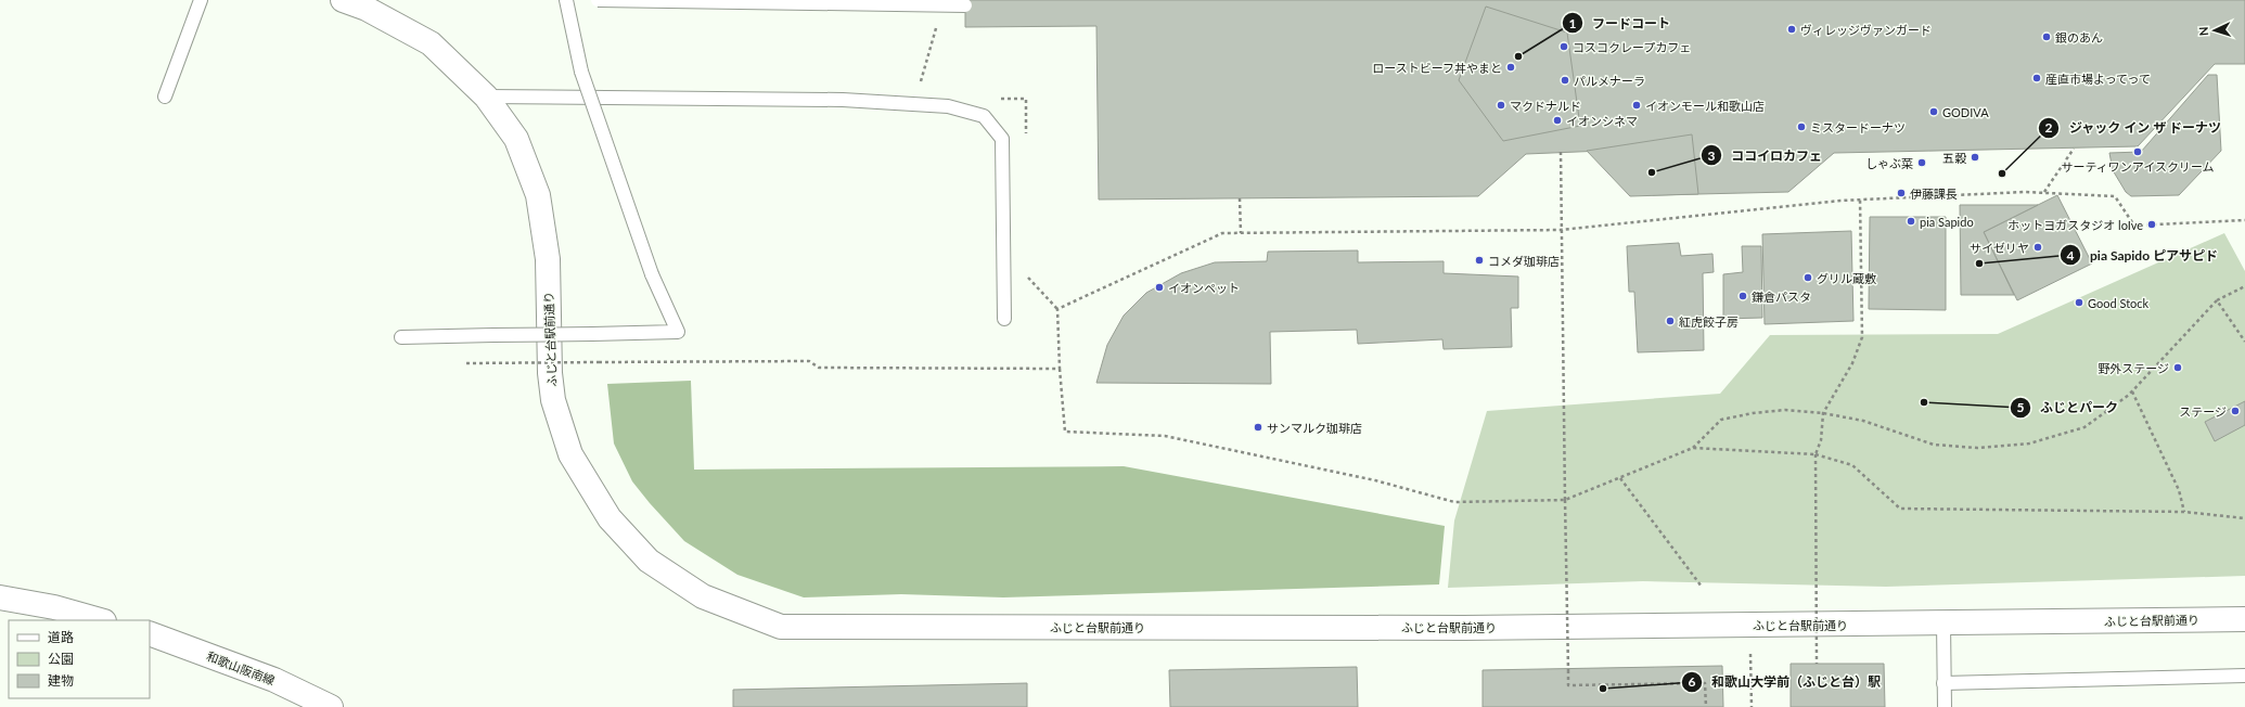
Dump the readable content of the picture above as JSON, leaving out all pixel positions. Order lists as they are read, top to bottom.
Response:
{
  "streets": {
    "street": ["ふじと台駅前通り", "和歌山阪南線"]
  },
  "places": [
    "ヴィレッジヴァンガード",
    "銀のあん",
    "コスコクレープカフェ",
    "フードコート",
    "ローストビーフ丼やまと",
    "産直市場よってって",
    "パルメナーラ",
    "マクドナルド",
    "イオンモール和歌山店",
    "GODIVA",
    "イオンシネマ",
    "ミスタードーナツ",
    "サーティワンアイスクリーム",
    "五穀",
    "しゃぶ菜",
    "ココイロカフェ",
    "ジャック イン ザ ドーナツ",
    "伊藤課長",
    "pia Sapido",
    "ホットヨガスタジオ loIve",
    "サイゼリヤ",
    "コメダ珈琲店",
    "pia Sapido ピアサピド",
    "グリル蔵敷",
    "イオンペット",
    "鎌倉パスタ",
    "Good Stock",
    "紅虎餃子房",
    "野外ステージ",
    "ふじとパーク",
    "ステージ",
    "サンマルク珈琲店",
    "和歌山大学前（ふじと台）駅"
  ],
  "legend": ["道路", "公園", "建物"],
  "north": "left"
}
